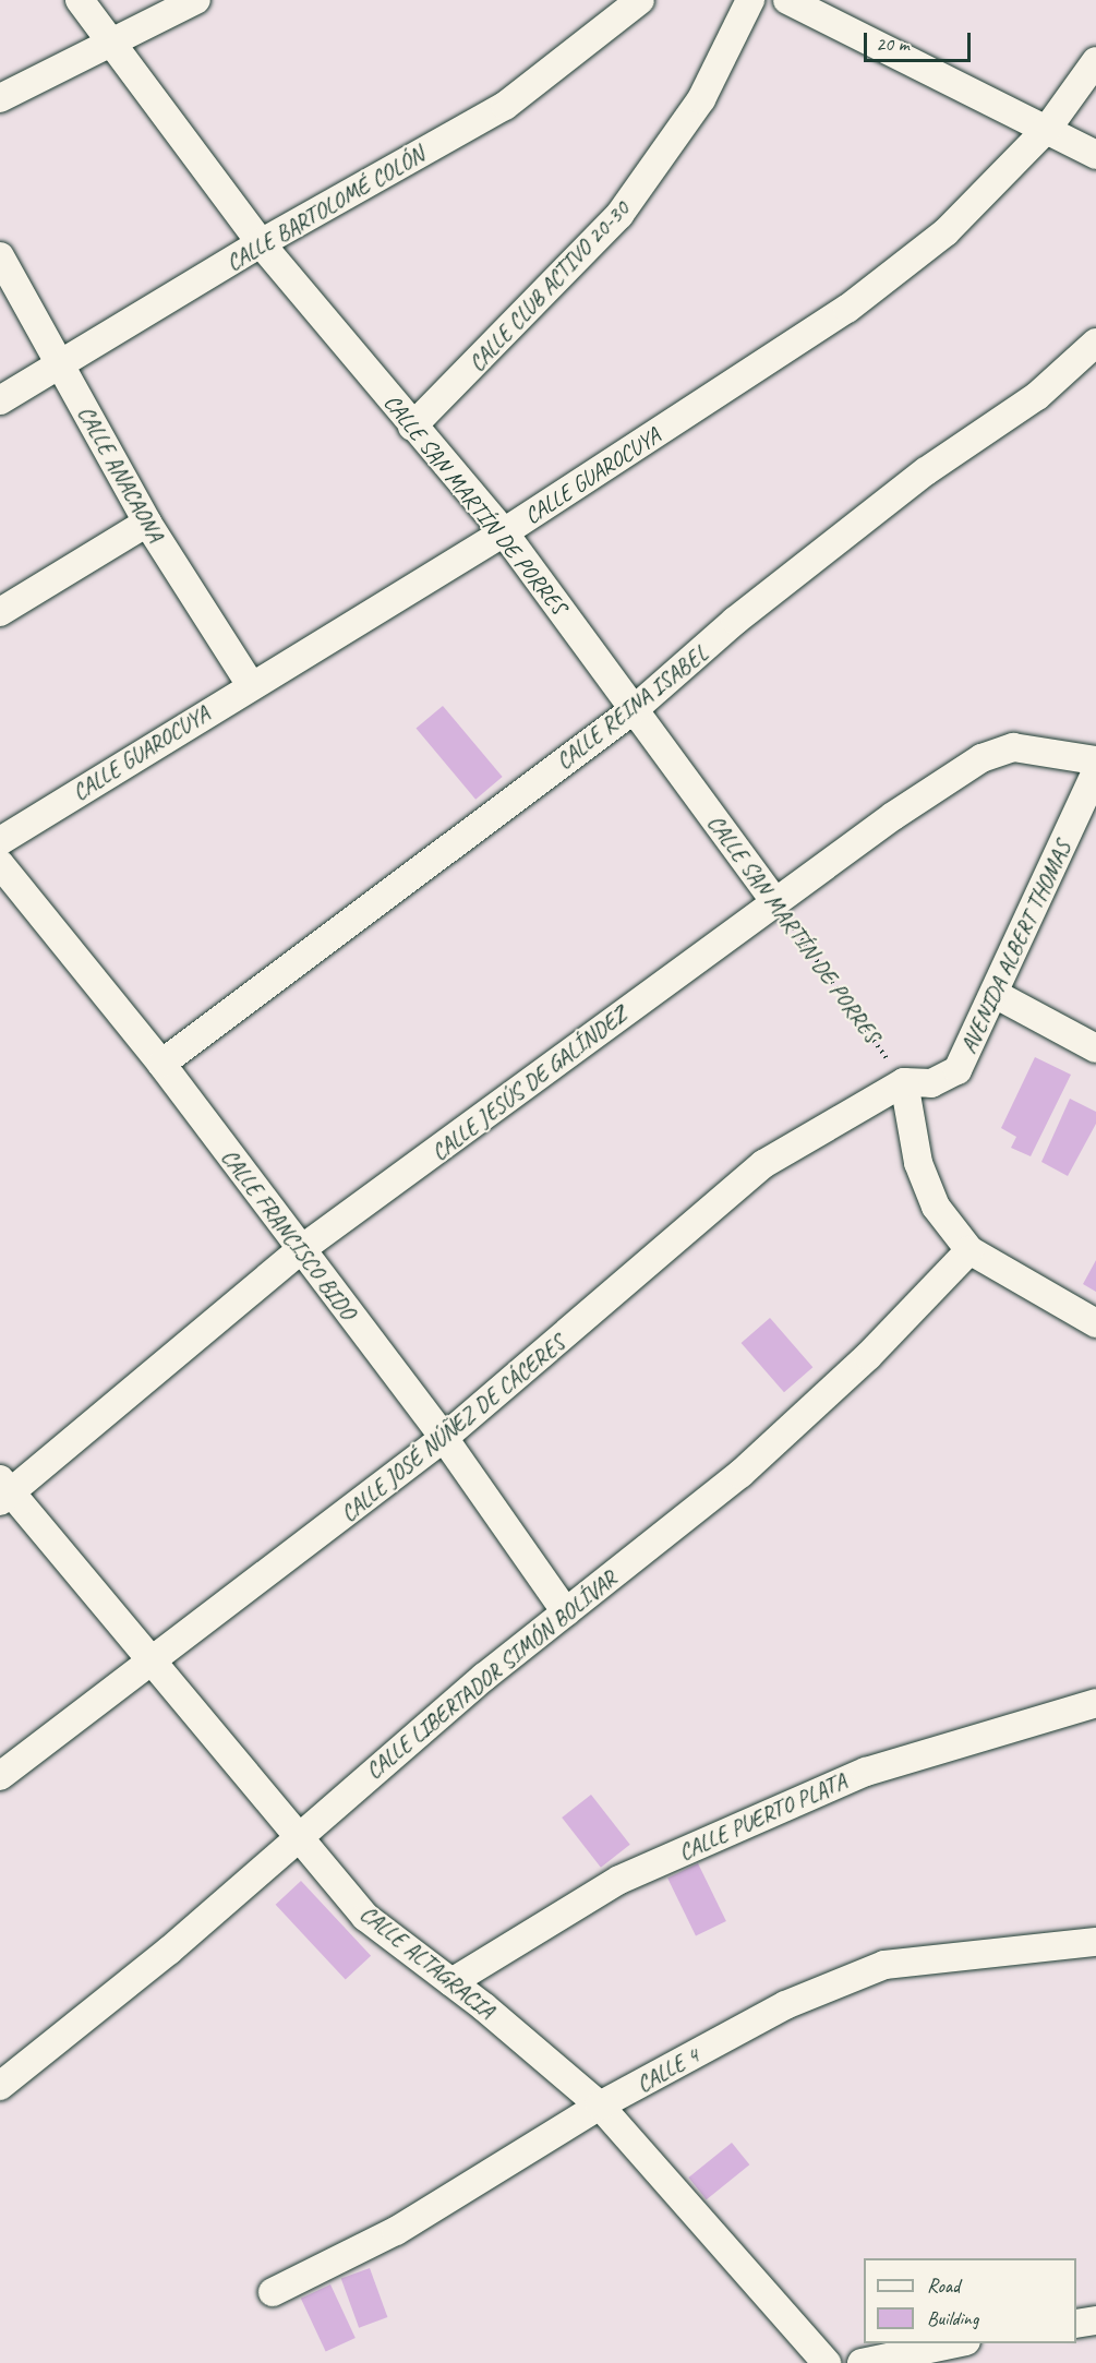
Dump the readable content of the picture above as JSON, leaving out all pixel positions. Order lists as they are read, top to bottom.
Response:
{
  "streets": {
    "street": [
      "CALLE BARTOLOMÉ COLÓN",
      "CALLE CLUB ACTIVO 20-30",
      "CALLE ANACAONA",
      "CALLE GUAROCUYA",
      "CALLE SAN MARTÍN DE PORRES",
      "CALLE REINA ISABEL",
      "AVENIDA ALBERT THOMAS",
      "CALLE JESÚS DE GALÍNDEZ",
      "CALLE FRANCISCO BIDO",
      "CALLE JOSÉ NÚÑEZ DE CÁCERES",
      "CALLE LIBERTADOR SIMÓN BOLÍVAR",
      "CALLE PUERTO PLATA",
      "CALLE ALTAGRACIA",
      "CALLE 4"
    ]
  },
  "crossings": [
    ["CALLE BARTOLOMÉ COLÓN", "CALLE ANACAONA"],
    ["CALLE BARTOLOMÉ COLÓN", "CALLE SAN MARTÍN DE PORRES"],
    ["CALLE CLUB ACTIVO 20-30", "CALLE SAN MARTÍN DE PORRES"],
    ["CALLE ANACAONA", "CALLE GUAROCUYA"],
    ["CALLE GUAROCUYA", "CALLE SAN MARTÍN DE PORRES"],
    ["CALLE SAN MARTÍN DE PORRES", "CALLE REINA ISABEL"],
    ["CALLE SAN MARTÍN DE PORRES", "AVENIDA ALBERT THOMAS"],
    ["CALLE SAN MARTÍN DE PORRES", "CALLE JESÚS DE GALÍNDEZ"],
    ["CALLE SAN MARTÍN DE PORRES", "CALLE JOSÉ NÚÑEZ DE CÁCERES"],
    ["CALLE REINA ISABEL", "CALLE FRANCISCO BIDO"],
    ["AVENIDA ALBERT THOMAS", "CALLE JESÚS DE GALÍNDEZ"],
    ["AVENIDA ALBERT THOMAS", "CALLE JOSÉ NÚÑEZ DE CÁCERES"],
    ["CALLE JESÚS DE GALÍNDEZ", "CALLE FRANCISCO BIDO"],
    ["CALLE JESÚS DE GALÍNDEZ", "CALLE ALTAGRACIA"],
    ["CALLE FRANCISCO BIDO", "CALLE JOSÉ NÚÑEZ DE CÁCERES"],
    ["CALLE FRANCISCO BIDO", "CALLE LIBERTADOR SIMÓN BOLÍVAR"],
    ["CALLE JOSÉ NÚÑEZ DE CÁCERES", "CALLE ALTAGRACIA"],
    ["CALLE LIBERTADOR SIMÓN BOLÍVAR", "CALLE ALTAGRACIA"],
    ["CALLE PUERTO PLATA", "CALLE ALTAGRACIA"],
    ["CALLE ALTAGRACIA", "CALLE 4"]
  ],
  "legend": ["Road", "Building"],
  "scale_bar": "20 m"
}
